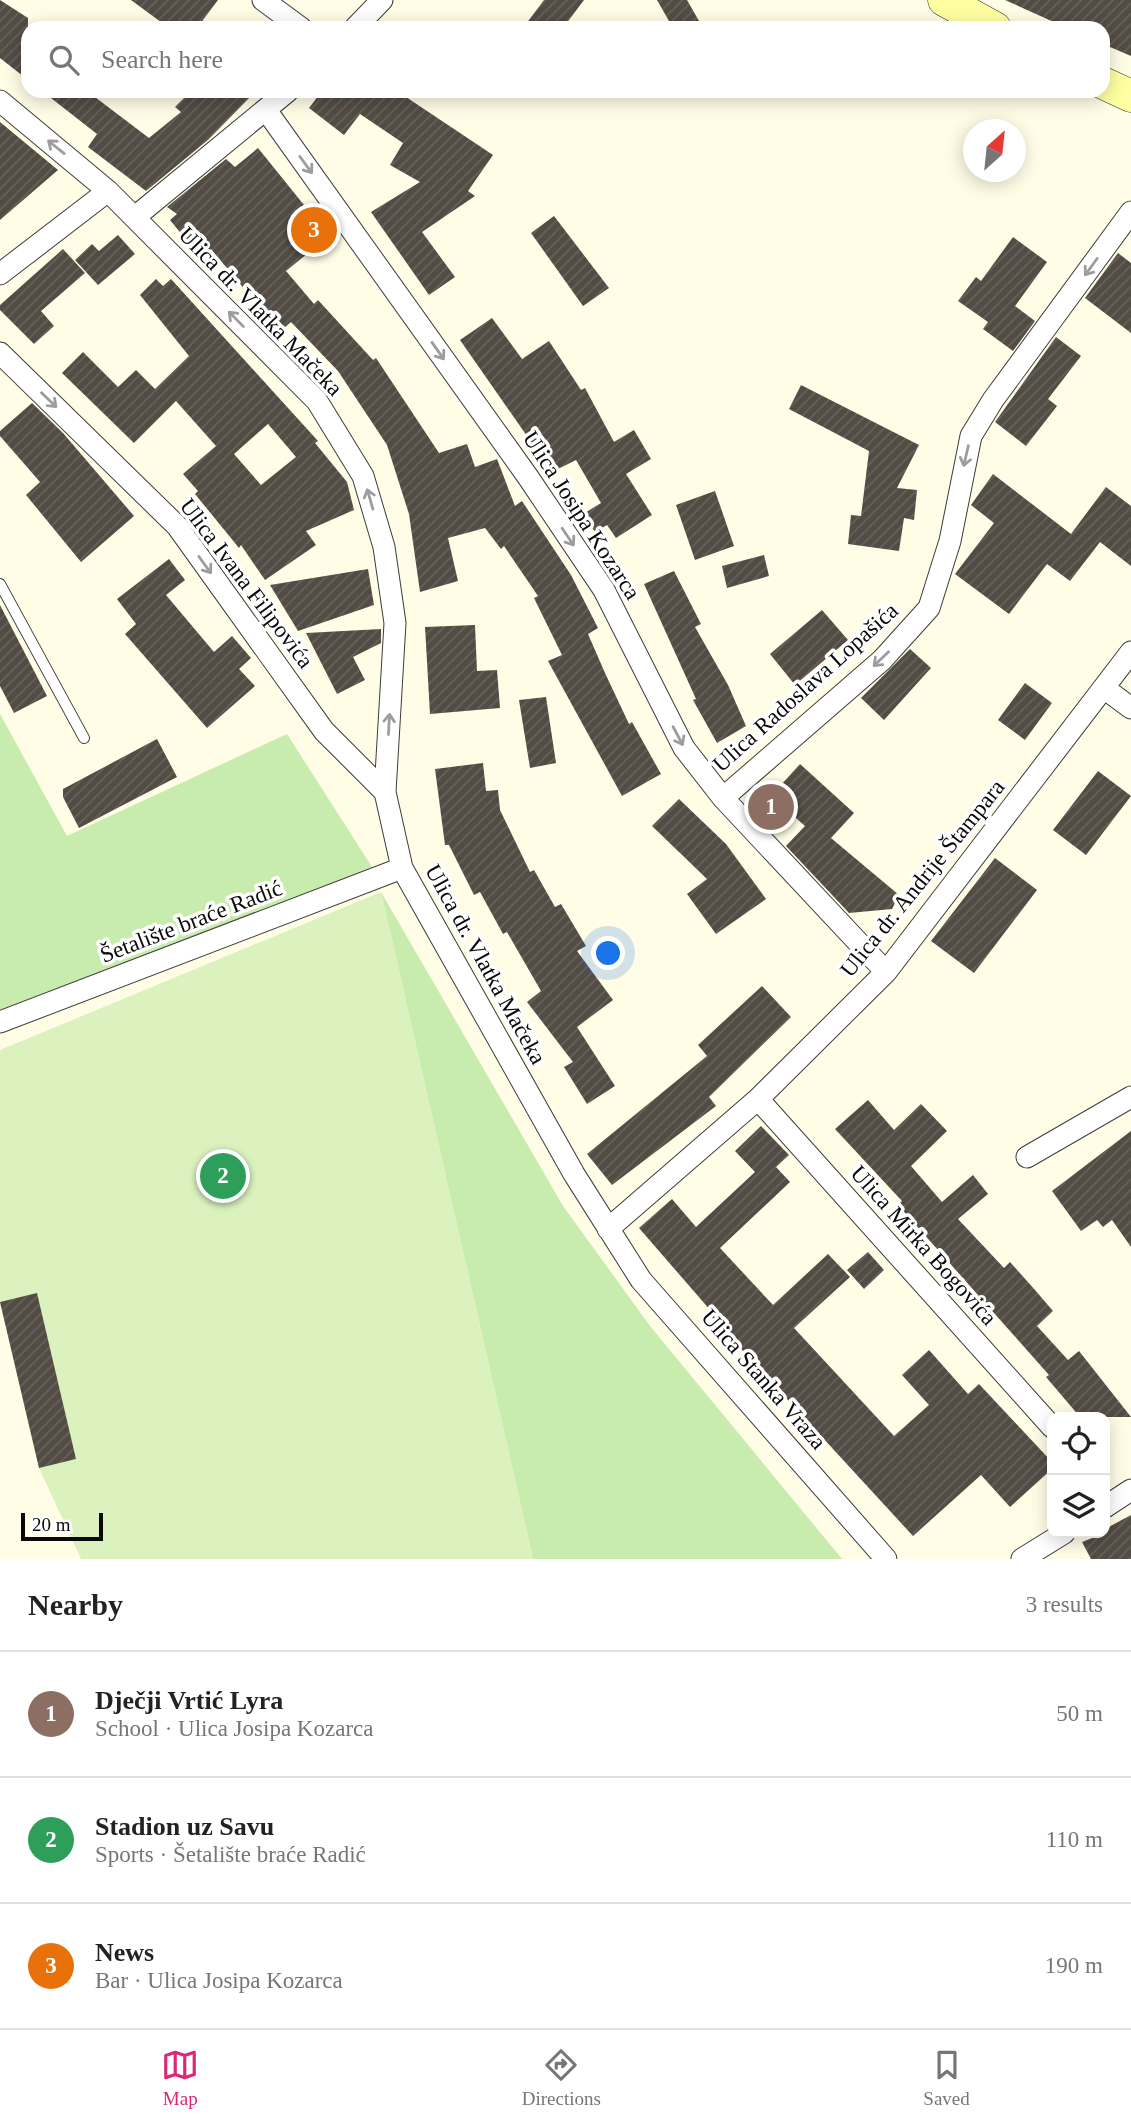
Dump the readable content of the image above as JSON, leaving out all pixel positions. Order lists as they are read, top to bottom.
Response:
{
  "streets": {
    "street": [
      "Ulica dr. Vlatka Mačeka",
      "Ulica Josipa Kozarca",
      "Ulica Ivana Filipovića",
      "Ulica Radoslava Lopašića",
      "Ulica dr. Andrije Štampara",
      "Šetalište braće Radić",
      "Ulica Mirka Bogovića",
      "Ulica Stanka Vraza"
    ]
  },
  "crossings": [
    ["Ulica dr. Vlatka Mačeka", "Ulica Ivana Filipovića"],
    ["Ulica dr. Vlatka Mačeka", "Ulica dr. Andrije Štampara"],
    ["Ulica dr. Vlatka Mačeka", "Šetalište braće Radić"],
    ["Ulica dr. Vlatka Mačeka", "Ulica Stanka Vraza"],
    ["Ulica Josipa Kozarca", "Ulica Radoslava Lopašića"],
    ["Ulica Josipa Kozarca", "Ulica dr. Andrije Štampara"],
    ["Ulica dr. Andrije Štampara", "Ulica Mirka Bogovića"],
    ["Ulica dr. Andrije Štampara", "Ulica Stanka Vraza"]
  ],
  "one_way": [
    "Ulica dr. Vlatka Mačeka",
    "Ulica Josipa Kozarca",
    "Ulica Ivana Filipovića",
    "Ulica Radoslava Lopašića"
  ],
  "scale_bar": "20 m",
  "north": "top right",
  "page": {
    "search": "Search here",
    "pins": ["3", "1", "2"],
    "scale": "20 m",
    "heading": ["Nearby", "3 results"],
    "list": [
      {
        "mark": "1",
        "name": "Dječji Vrtić Lyra",
        "note": "School · Ulica Josipa Kozarca",
        "value": "50 m"
      },
      {
        "mark": "2",
        "name": "Stadion uz Savu",
        "note": "Sports · Šetalište braće Radić",
        "value": "110 m"
      },
      {
        "mark": "3",
        "name": "News",
        "note": "Bar · Ulica Josipa Kozarca",
        "value": "190 m"
      }
    ],
    "nav": ["Map", "Directions", "Saved"]
  }
}
